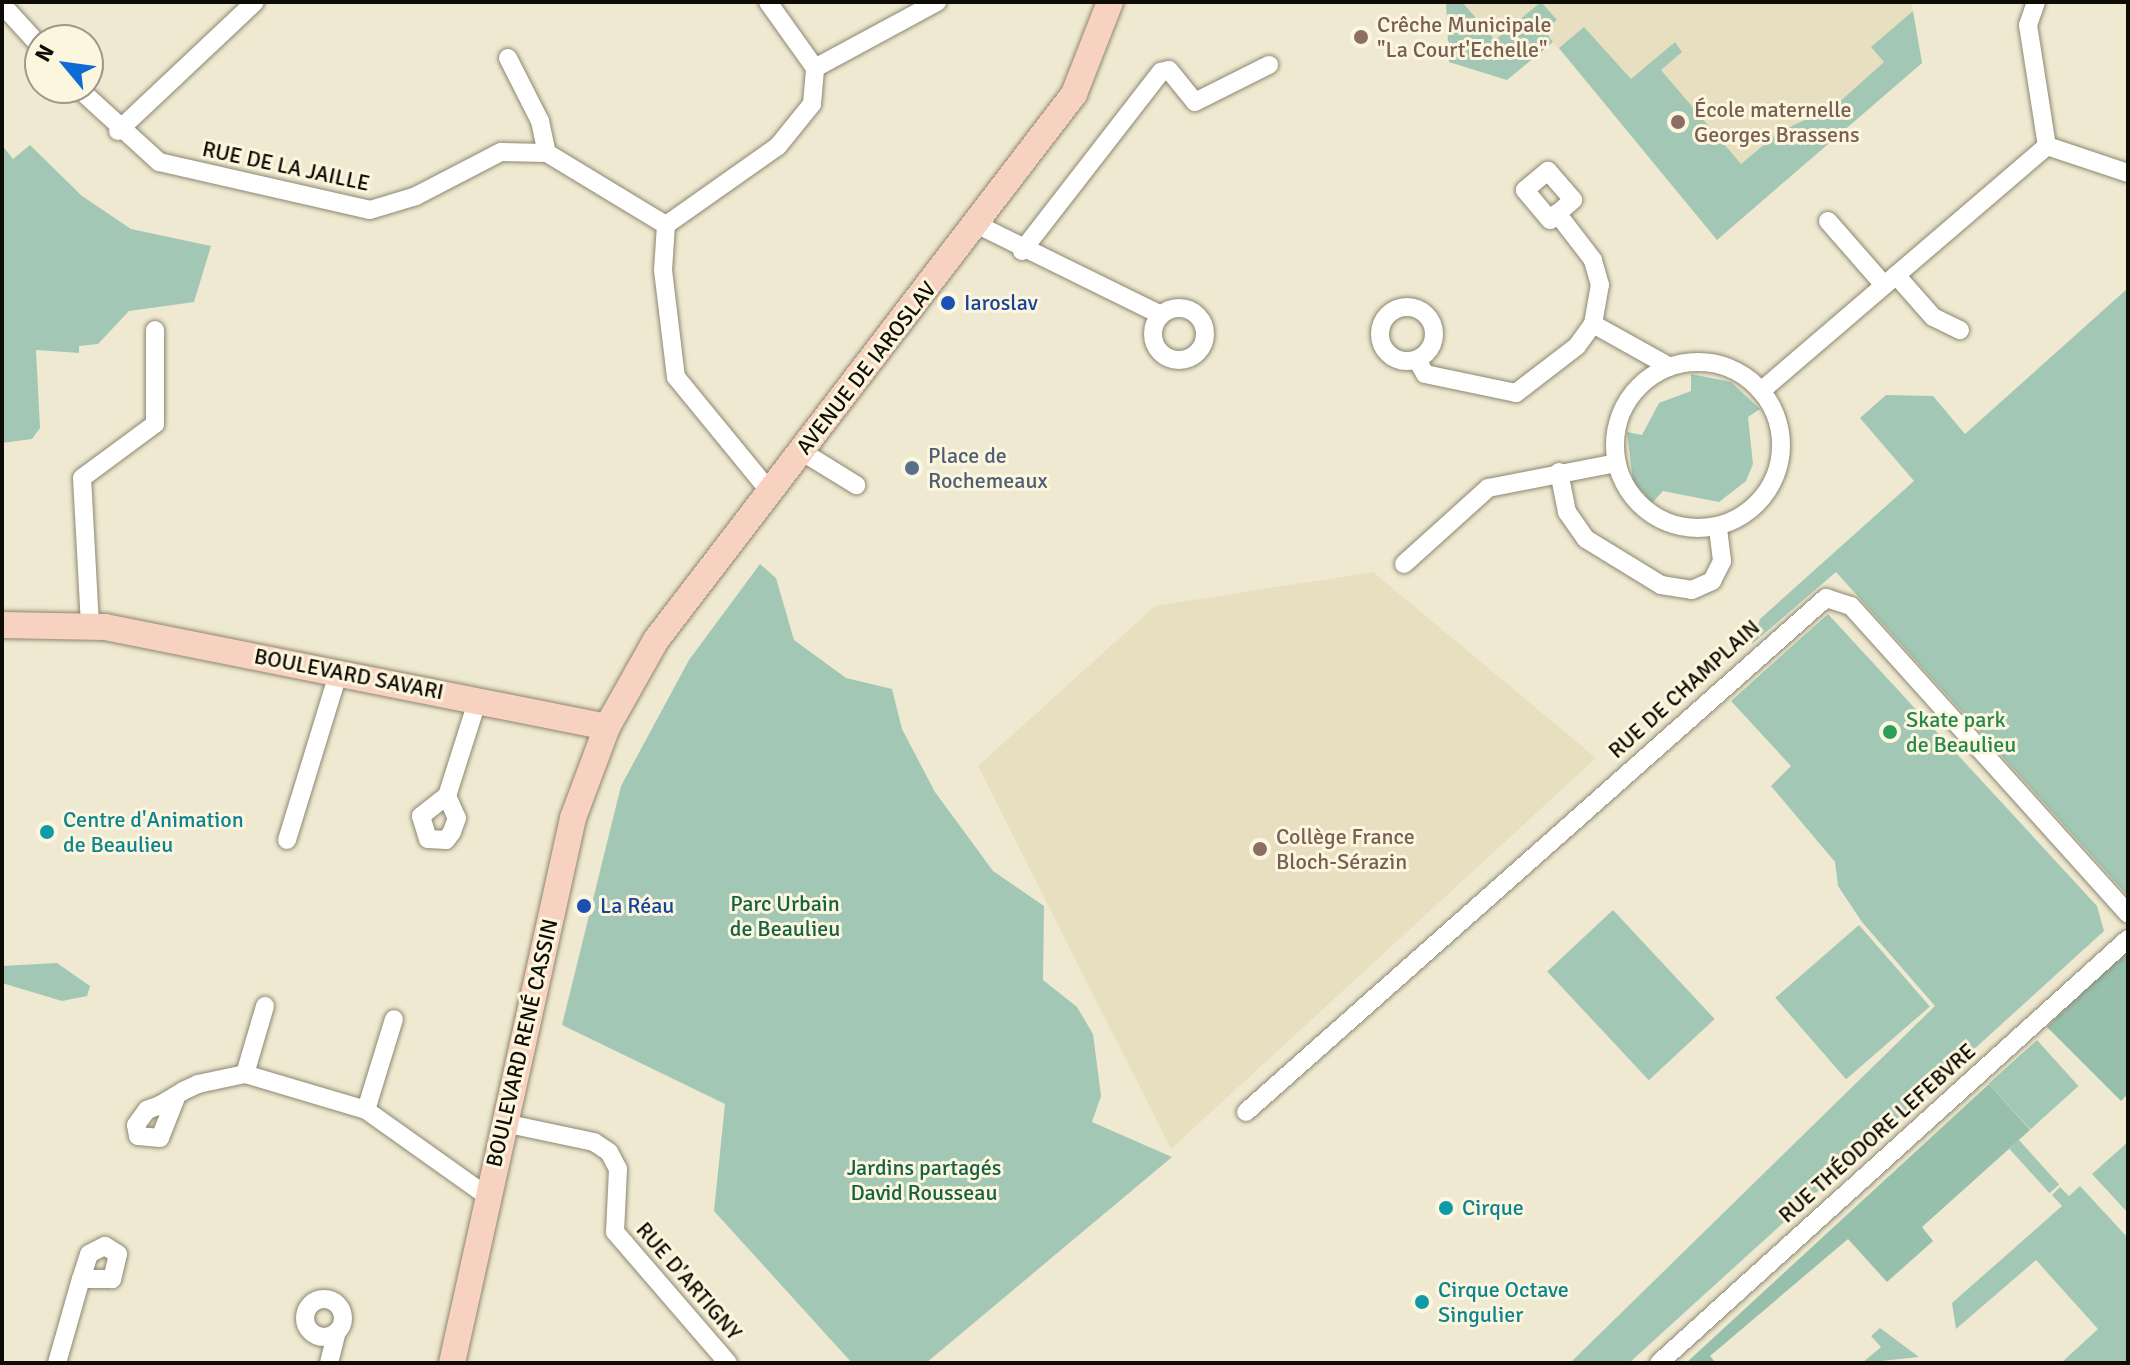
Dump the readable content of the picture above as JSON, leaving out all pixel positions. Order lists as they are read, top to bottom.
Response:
{
  "streets": {
    "street": [
      "RUE DE LA JAILLE",
      "AVENUE DE IAROSLAV",
      "BOULEVARD SAVARI",
      "RUE DE CHAMPLAIN",
      "BOULEVARD RENÉ CASSIN",
      "RUE THÉODORE LEFEBVRE",
      "RUE D'ARTIGNY"
    ]
  },
  "crossings": [
    ["AVENUE DE IAROSLAV", "BOULEVARD SAVARI"],
    ["AVENUE DE IAROSLAV", "BOULEVARD RENÉ CASSIN"],
    ["BOULEVARD SAVARI", "BOULEVARD RENÉ CASSIN"],
    ["BOULEVARD RENÉ CASSIN", "RUE D'ARTIGNY"]
  ],
  "parks": ["Parc Urbain de Beaulieu", "Jardins partagés David Rousseau"],
  "places": [
    "Crêche Municipale \"La Court'Echelle\"",
    "École maternelle Georges Brassens",
    "Iaroslav",
    "Place de Rochemeaux",
    "Skate park de Beaulieu",
    "Centre d'Animation de Beaulieu",
    "Collège France Bloch-Sérazin",
    "La Réau",
    "Cirque",
    "Cirque Octave Singulier"
  ],
  "north": "top left"
}
